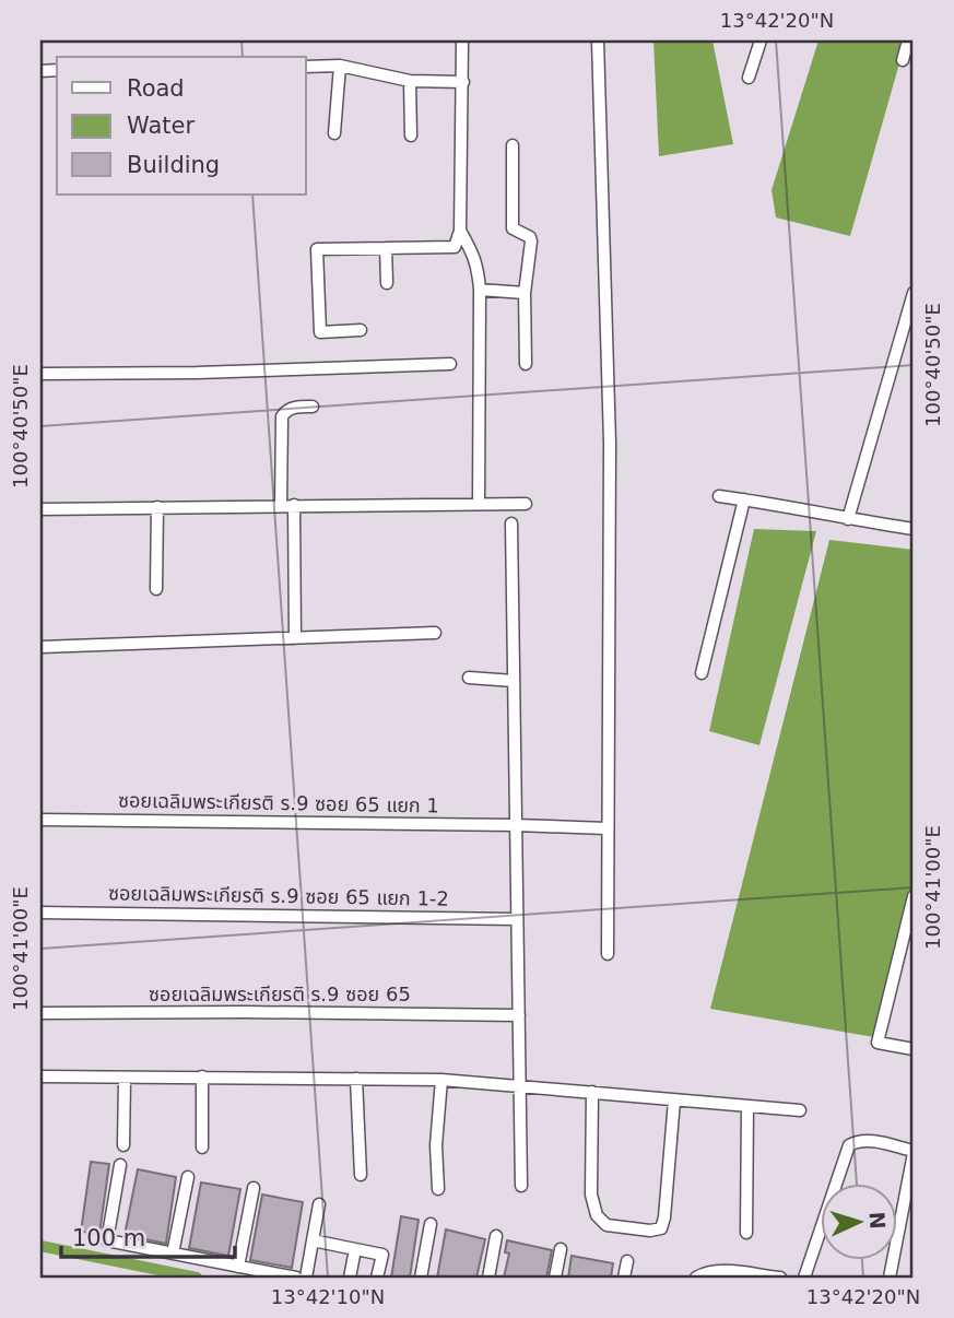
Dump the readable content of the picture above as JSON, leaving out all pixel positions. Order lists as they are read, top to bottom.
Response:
{
  "streets": {
    "street": ["ซอยเฉลิมพระเกียรติ ร.9 ซอย 65 แยก 1", "ซอยเฉลิมพระเกียรติ ร.9 ซอย 65 แยก 1-2", "ซอยเฉลิมพระเกียรติ ร.9 ซอย 65"]
  },
  "legend": ["Road", "Water", "Building"],
  "scale_bar": "100 m",
  "north": "right",
  "coordinates": [
    "13°42'20\"N",
    "100°40'50\"E",
    "100°41'00\"E",
    "13°42'10\"N"
  ]
}
